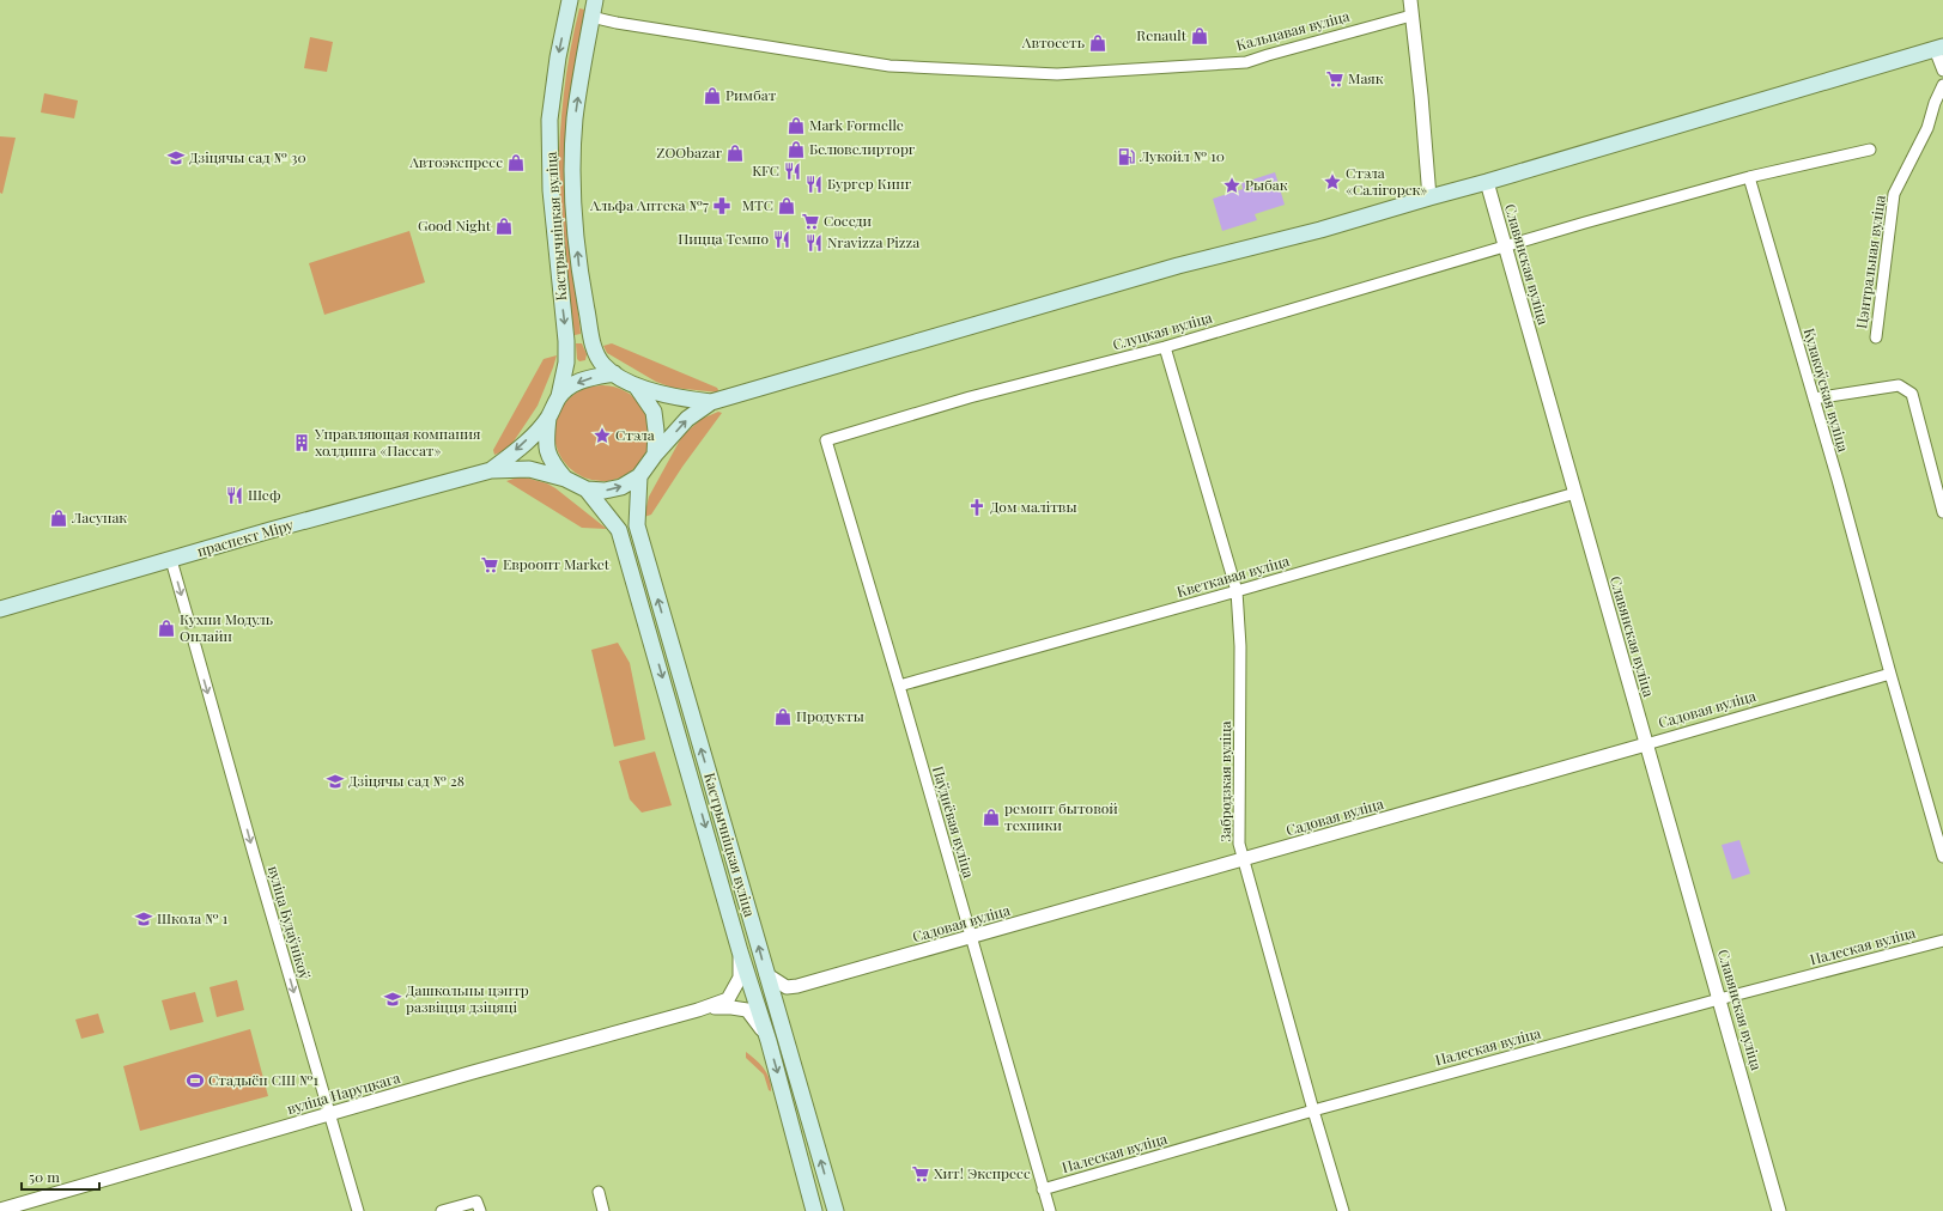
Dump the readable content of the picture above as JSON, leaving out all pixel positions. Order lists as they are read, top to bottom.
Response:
{
  "streets": {
    "main road": ["Кастрычніцкая вуліца", "праспект Міру"],
    "street": [
      "Кальцавая вуліца",
      "Цэнтральная вуліца",
      "Славянская вуліца",
      "Слуцкая вуліца",
      "Кулакоўская вуліца",
      "Кветкавая вуліца",
      "Садовая вуліца",
      "Забродзкая вуліца",
      "Паўднёвая вуліца",
      "вуліца Будаўнікоў",
      "Палеская вуліца",
      "вуліца Наруцкага"
    ]
  },
  "crossings": [
    ["Кальцавая вуліца", "Кастрычніцкая вуліца"],
    ["Славянская вуліца", "Слуцкая вуліца"],
    ["Славянская вуліца", "Кветкавая вуліца"],
    ["Славянская вуліца", "Садовая вуліца"],
    ["Славянская вуліца", "Палеская вуліца"],
    ["Слуцкая вуліца", "Забродзкая вуліца"],
    ["Слуцкая вуліца", "Паўднёвая вуліца"],
    ["Кулакоўская вуліца", "Садовая вуліца"],
    ["Кветкавая вуліца", "Забродзкая вуліца"],
    ["Кветкавая вуліца", "Паўднёвая вуліца"],
    ["Садовая вуліца", "Забродзкая вуліца"],
    ["Садовая вуліца", "Паўднёвая вуліца"],
    ["Забродзкая вуліца", "Палеская вуліца"],
    ["Паўднёвая вуліца", "Палеская вуліца"],
    ["вуліца Будаўнікоў", "вуліца Наруцкага"]
  ],
  "one_way": ["вуліца Будаўнікоў"],
  "places": {
    "shop": [
      "Renault",
      "Автосеть",
      "Римбат",
      "Mark Formelle",
      "Белювелирторг",
      "ZOObazar",
      "Автоэкспресс",
      "МТС",
      "Good Night",
      "Ласунак",
      "Кухни Модуль Онлайн",
      "Продукты",
      "ремонт бытовой техники"
    ],
    "supermarket": [
      "Маяк",
      "Соседи",
      "Евроопт Market",
      "Хит! Экспресс"
    ],
    "fuel station": ["Лукойл № 10"],
    "school or university": [
      "Дзіцячы сад № 30",
      "Дзіцячы сад № 28",
      "Школа № 1",
      "Дашкольны цэнтр развіцця дзіцяці"
    ],
    "restaurant": [
      "KFC",
      "Бургер Кинг",
      "Пицца Темпо",
      "Nravizza Pizza",
      "Шеф"
    ],
    "place": ["Стэла «Салігорск»", "Рыбак", "Стэла"],
    "pharmacy": ["Альфа Аптека №7"],
    "building": ["Управляющая компания холдинга «Пассат»"],
    "church": ["Дом малітвы"],
    "sports": ["Стадыён СШ №1"]
  },
  "scale_bar": "50 m"
}
